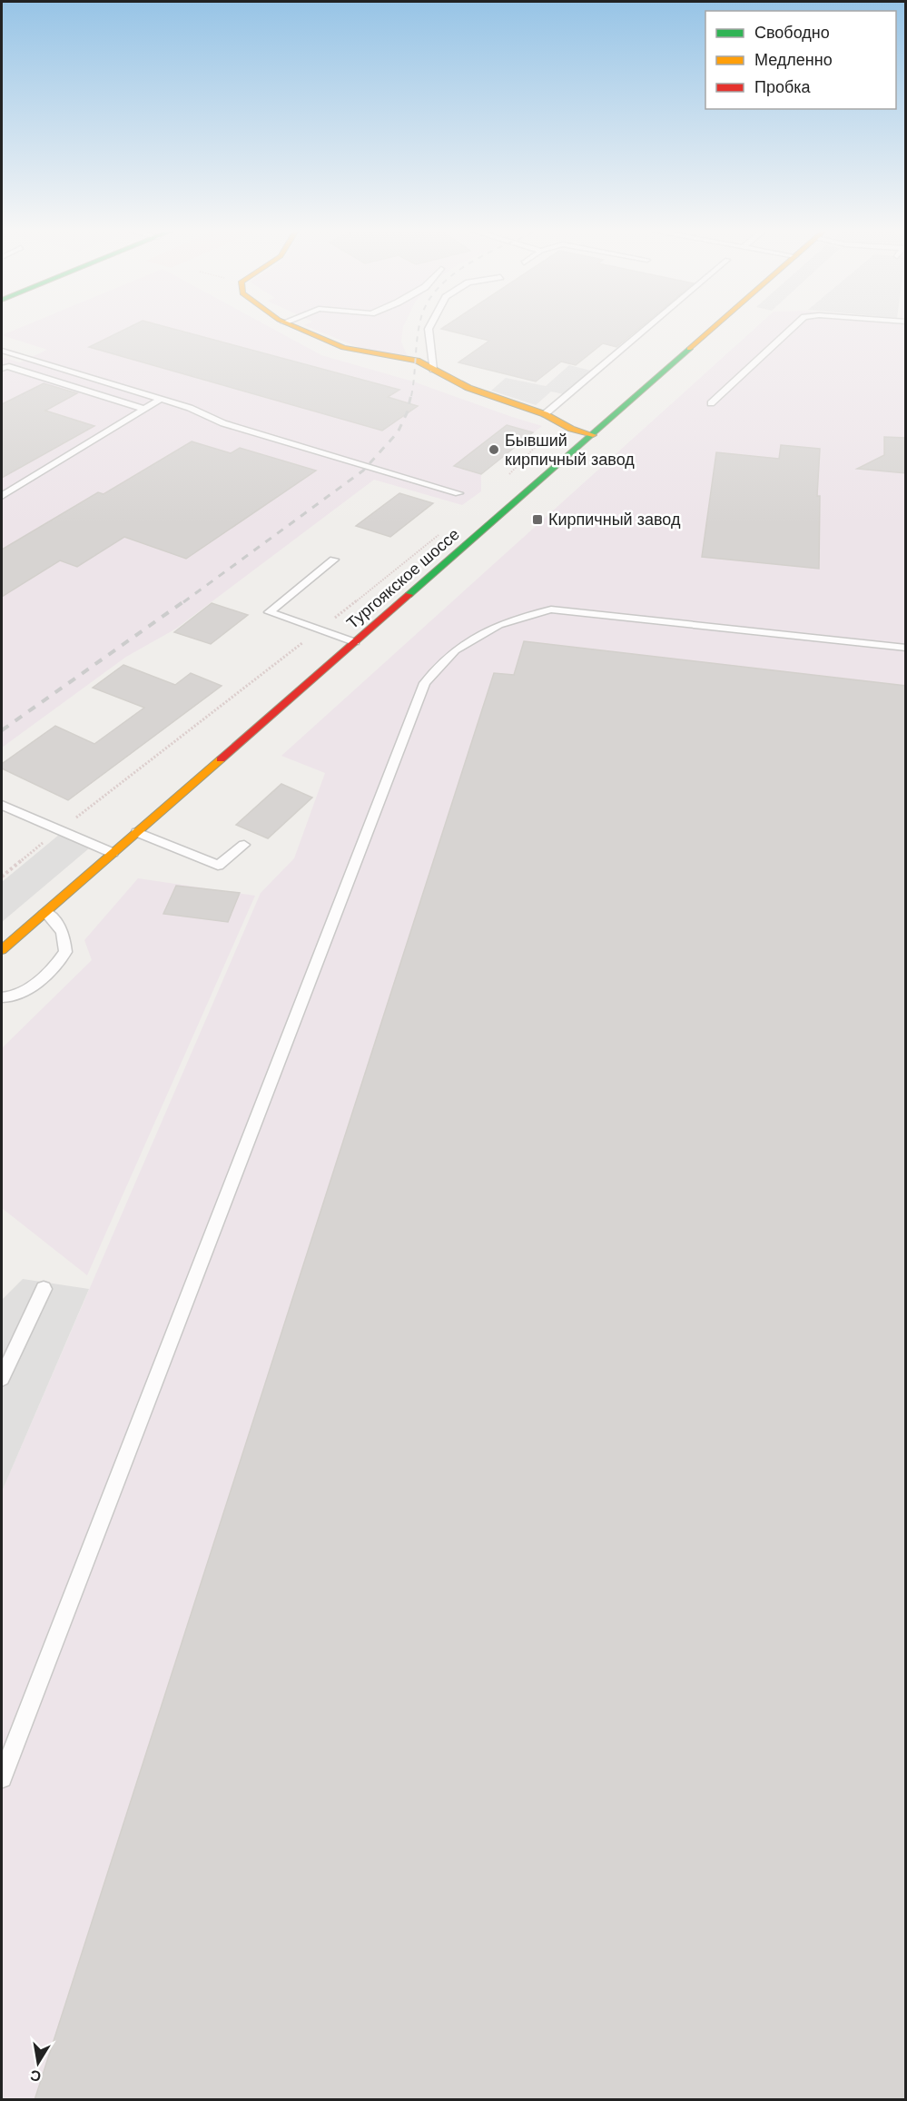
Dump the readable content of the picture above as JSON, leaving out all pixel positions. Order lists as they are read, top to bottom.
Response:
{
  "streets": {
    "main road": ["Тургоякское шоссе"]
  },
  "places": {
    "other": ["Бывший кирпичный завод"],
    "transit": ["Кирпичный завод"]
  },
  "legend": ["Свободно", "Медленно", "Пробка"],
  "north": "bottom"
}
